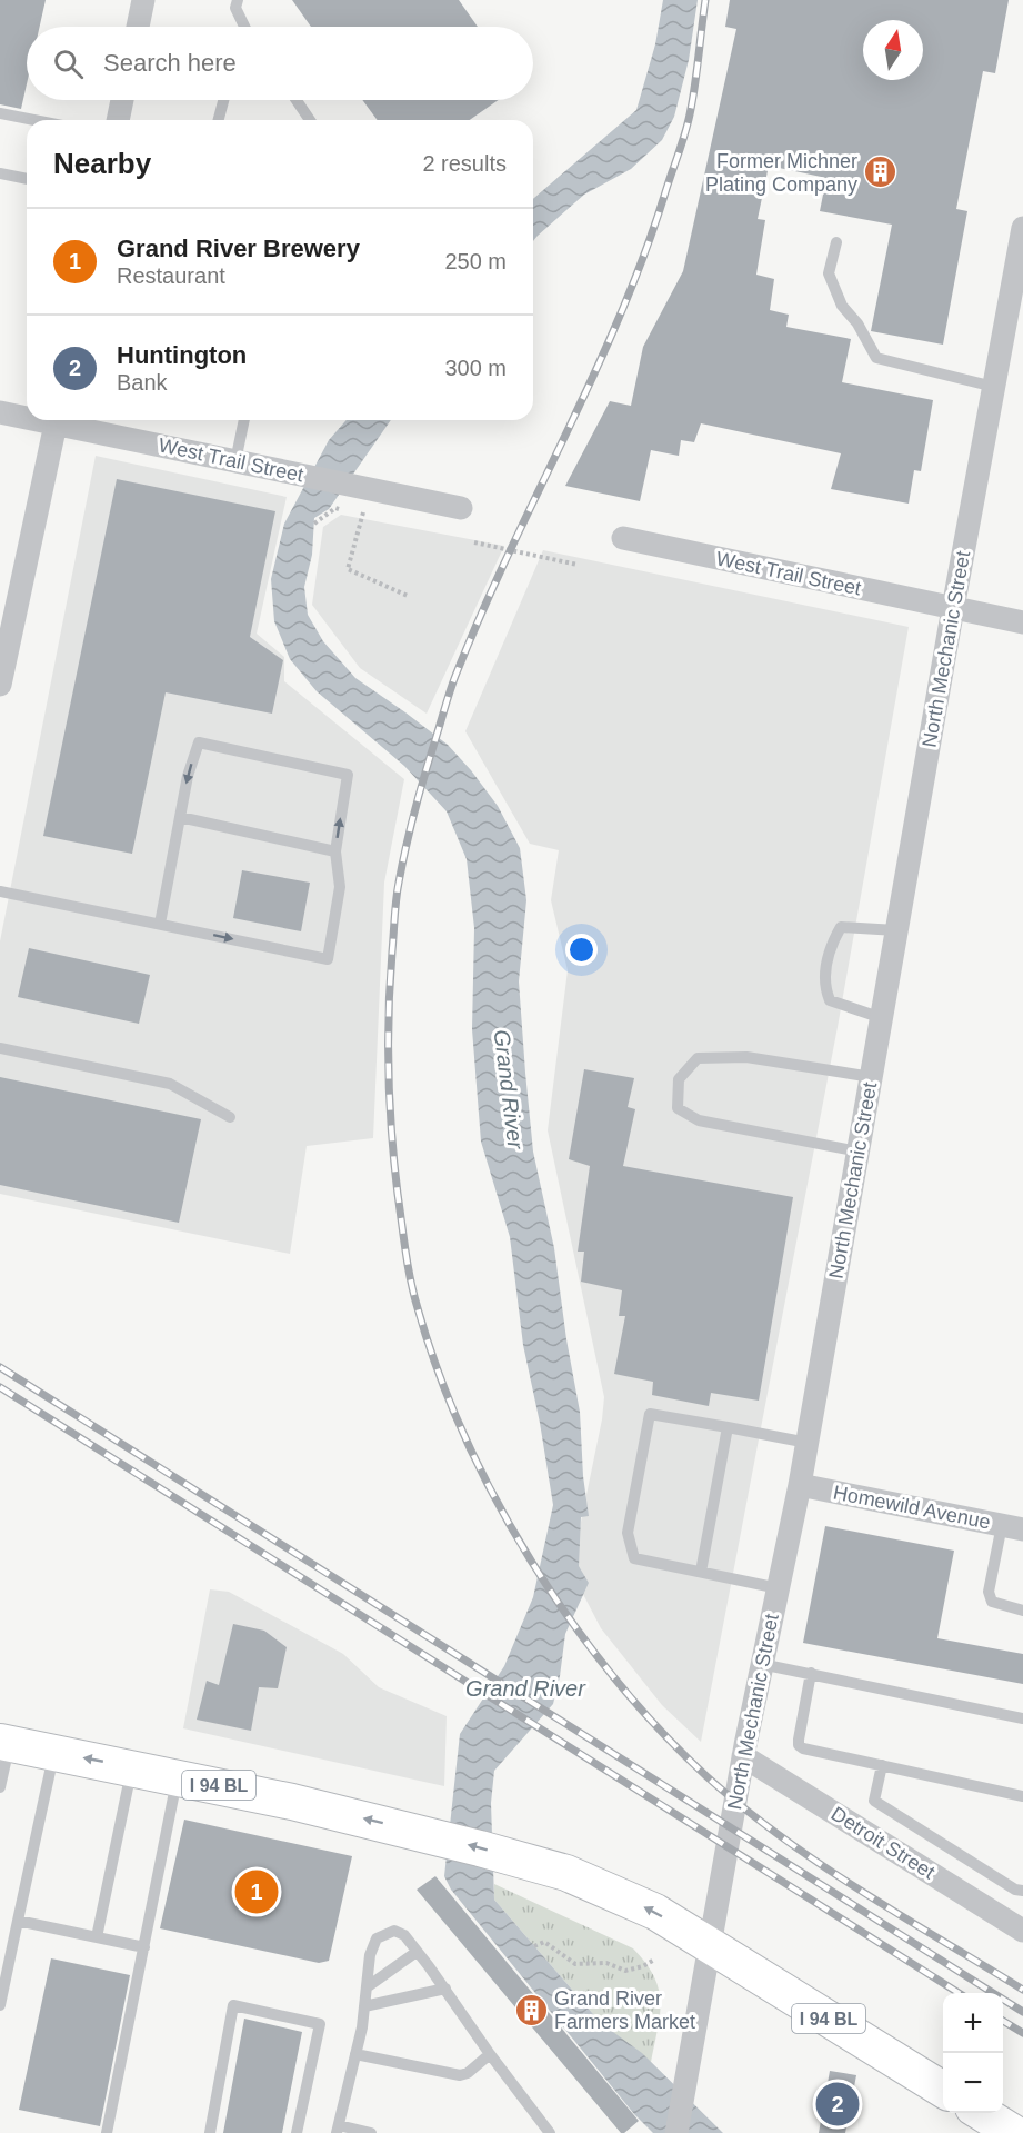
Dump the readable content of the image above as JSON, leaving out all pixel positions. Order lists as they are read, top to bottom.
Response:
{
  "streets": {
    "main road": ["I 94 BL"],
    "street": [
      "West Trail Street",
      "North Mechanic Street",
      "Homewild Avenue",
      "Detroit Street"
    ]
  },
  "crossings": [
    ["West Trail Street", "North Mechanic Street"],
    ["North Mechanic Street", "Homewild Avenue"],
    ["North Mechanic Street", "I 94 BL"],
    ["North Mechanic Street", "Detroit Street"]
  ],
  "water": ["Grand River"],
  "places": {
    "building": ["Former Michner Plating Company", "Grand River Farmers Market"]
  },
  "north": "top",
  "page": {
    "search": "Search here",
    "heading": ["Nearby", "2 results"],
    "list": [
      {
        "mark": "1",
        "name": "Grand River Brewery",
        "note": "Restaurant",
        "value": "250 m"
      },
      {
        "mark": "2",
        "name": "Huntington",
        "note": "Bank",
        "value": "300 m"
      }
    ],
    "pins": ["1", "2"],
    "map_buttons": ["+", "−"]
  }
}
